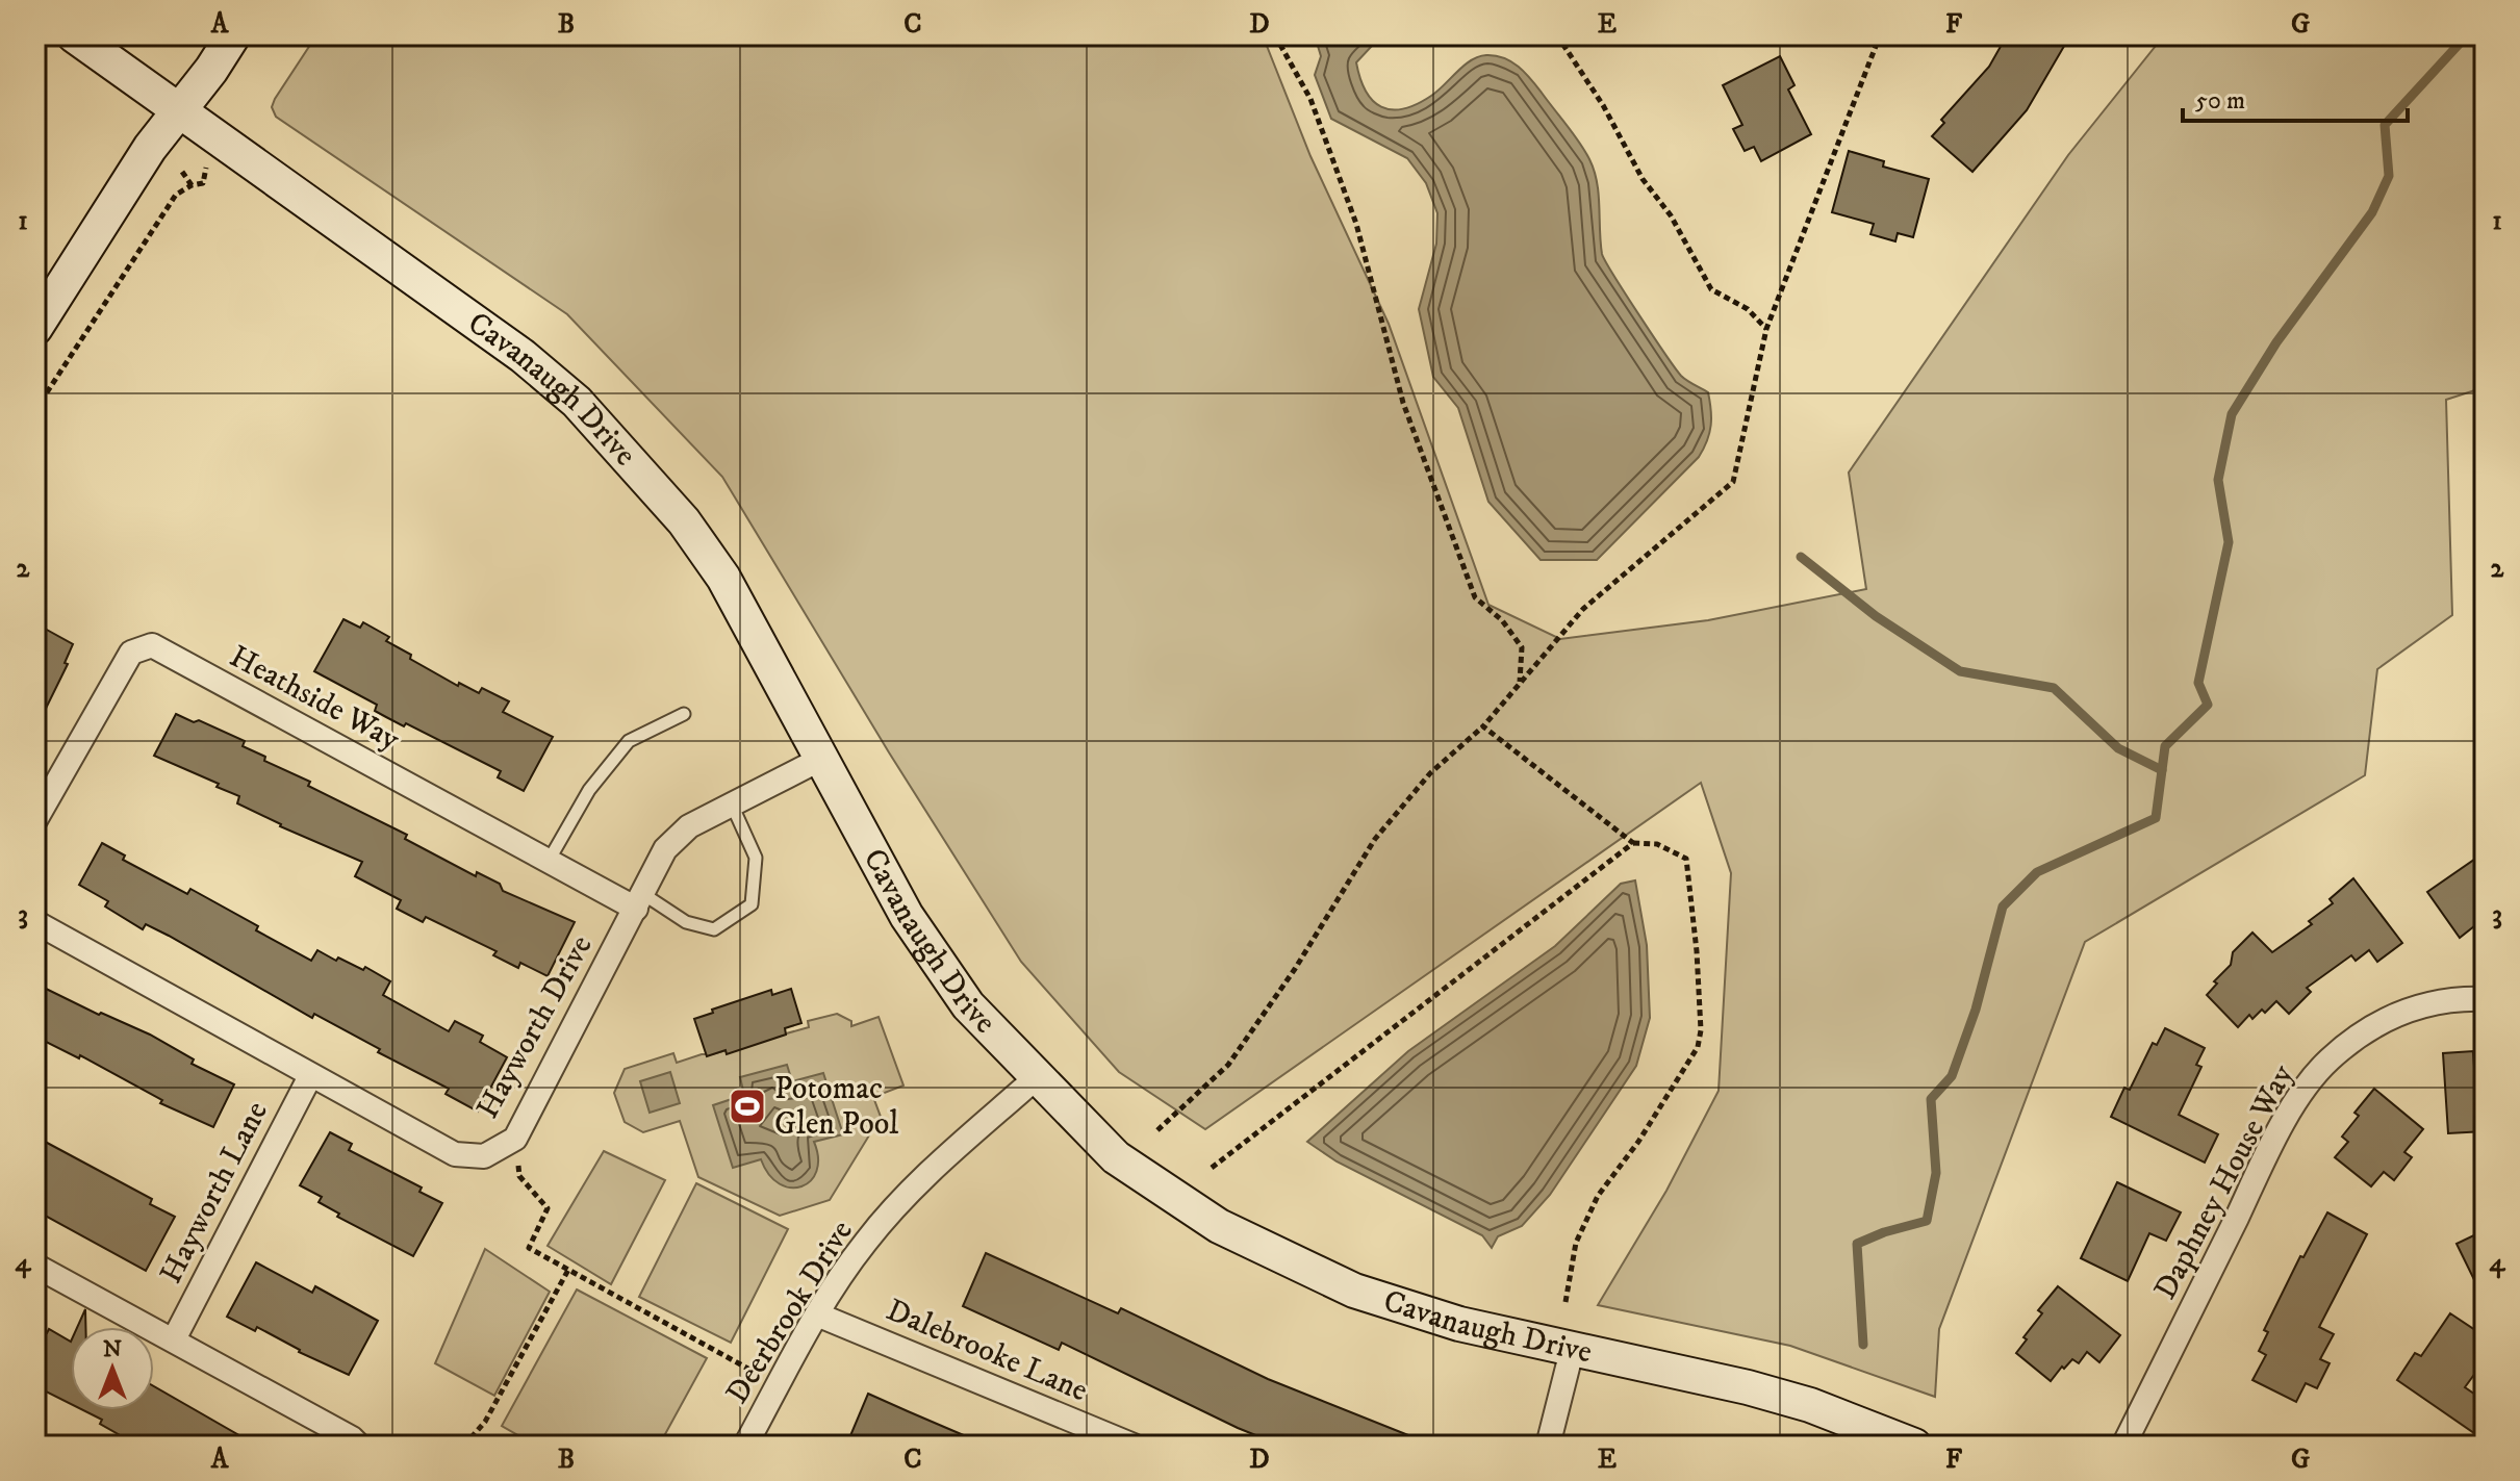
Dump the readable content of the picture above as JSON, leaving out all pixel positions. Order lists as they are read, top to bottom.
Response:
{
  "streets": {
    "street": [
      "Cavanaugh Drive",
      "Heathside Way",
      "Hayworth Drive",
      "Daphney House Way",
      "Hayworth Lane",
      "Deerbrook Drive",
      "Dalebrooke Lane"
    ]
  },
  "crossings": [
    ["Cavanaugh Drive", "Hayworth Drive"],
    ["Cavanaugh Drive", "Deerbrook Drive"],
    ["Heathside Way", "Hayworth Drive"],
    ["Hayworth Drive", "Hayworth Lane"],
    ["Deerbrook Drive", "Dalebrooke Lane"]
  ],
  "places": {
    "sports": ["Potomac Glen Pool"]
  },
  "scale_bar": "50 m",
  "north": "top",
  "grid": {
    "columns": [
      "A",
      "B",
      "C",
      "D",
      "E",
      "F",
      "G"
    ],
    "rows": [
      "1",
      "2",
      "3",
      "4"
    ]
  }
}
